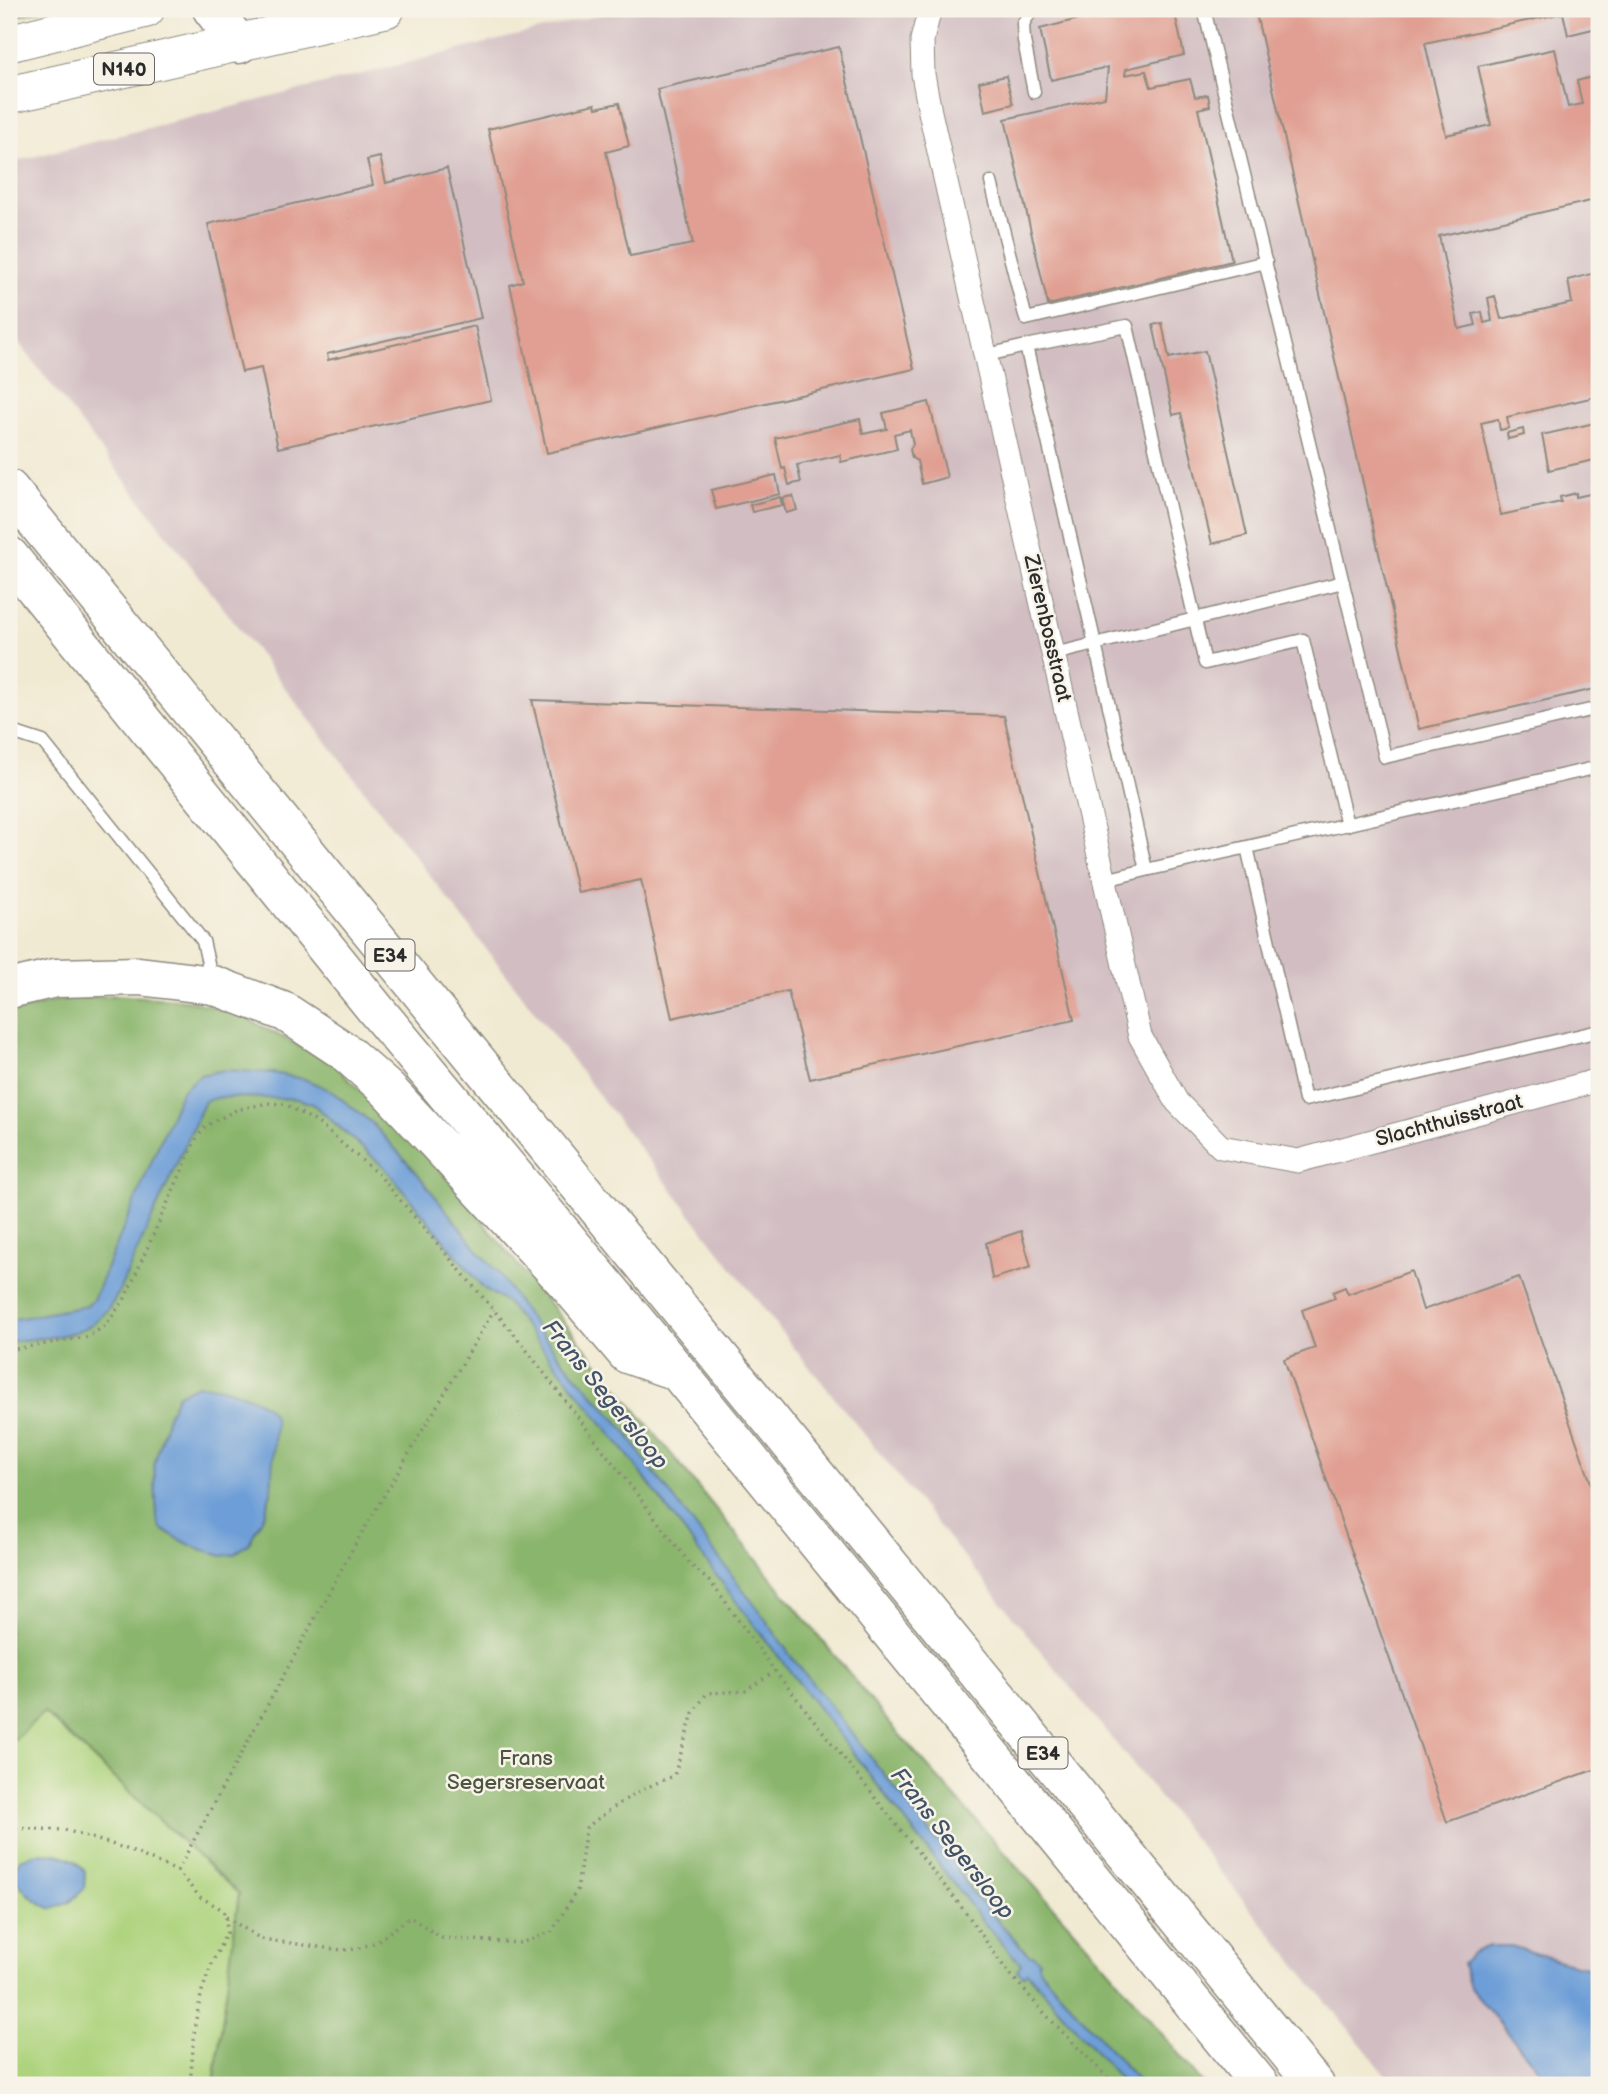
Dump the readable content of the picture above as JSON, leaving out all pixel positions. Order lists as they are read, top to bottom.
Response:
{
  "streets": {
    "highway": ["E34"],
    "main road": ["N140"],
    "street": ["Zierenbosstraat", "Slachthuisstraat"]
  },
  "crossings": [
    ["Zierenbosstraat", "Slachthuisstraat"]
  ],
  "water": ["Frans Segersloop"],
  "parks": ["Frans Segersreservaat"]
}
